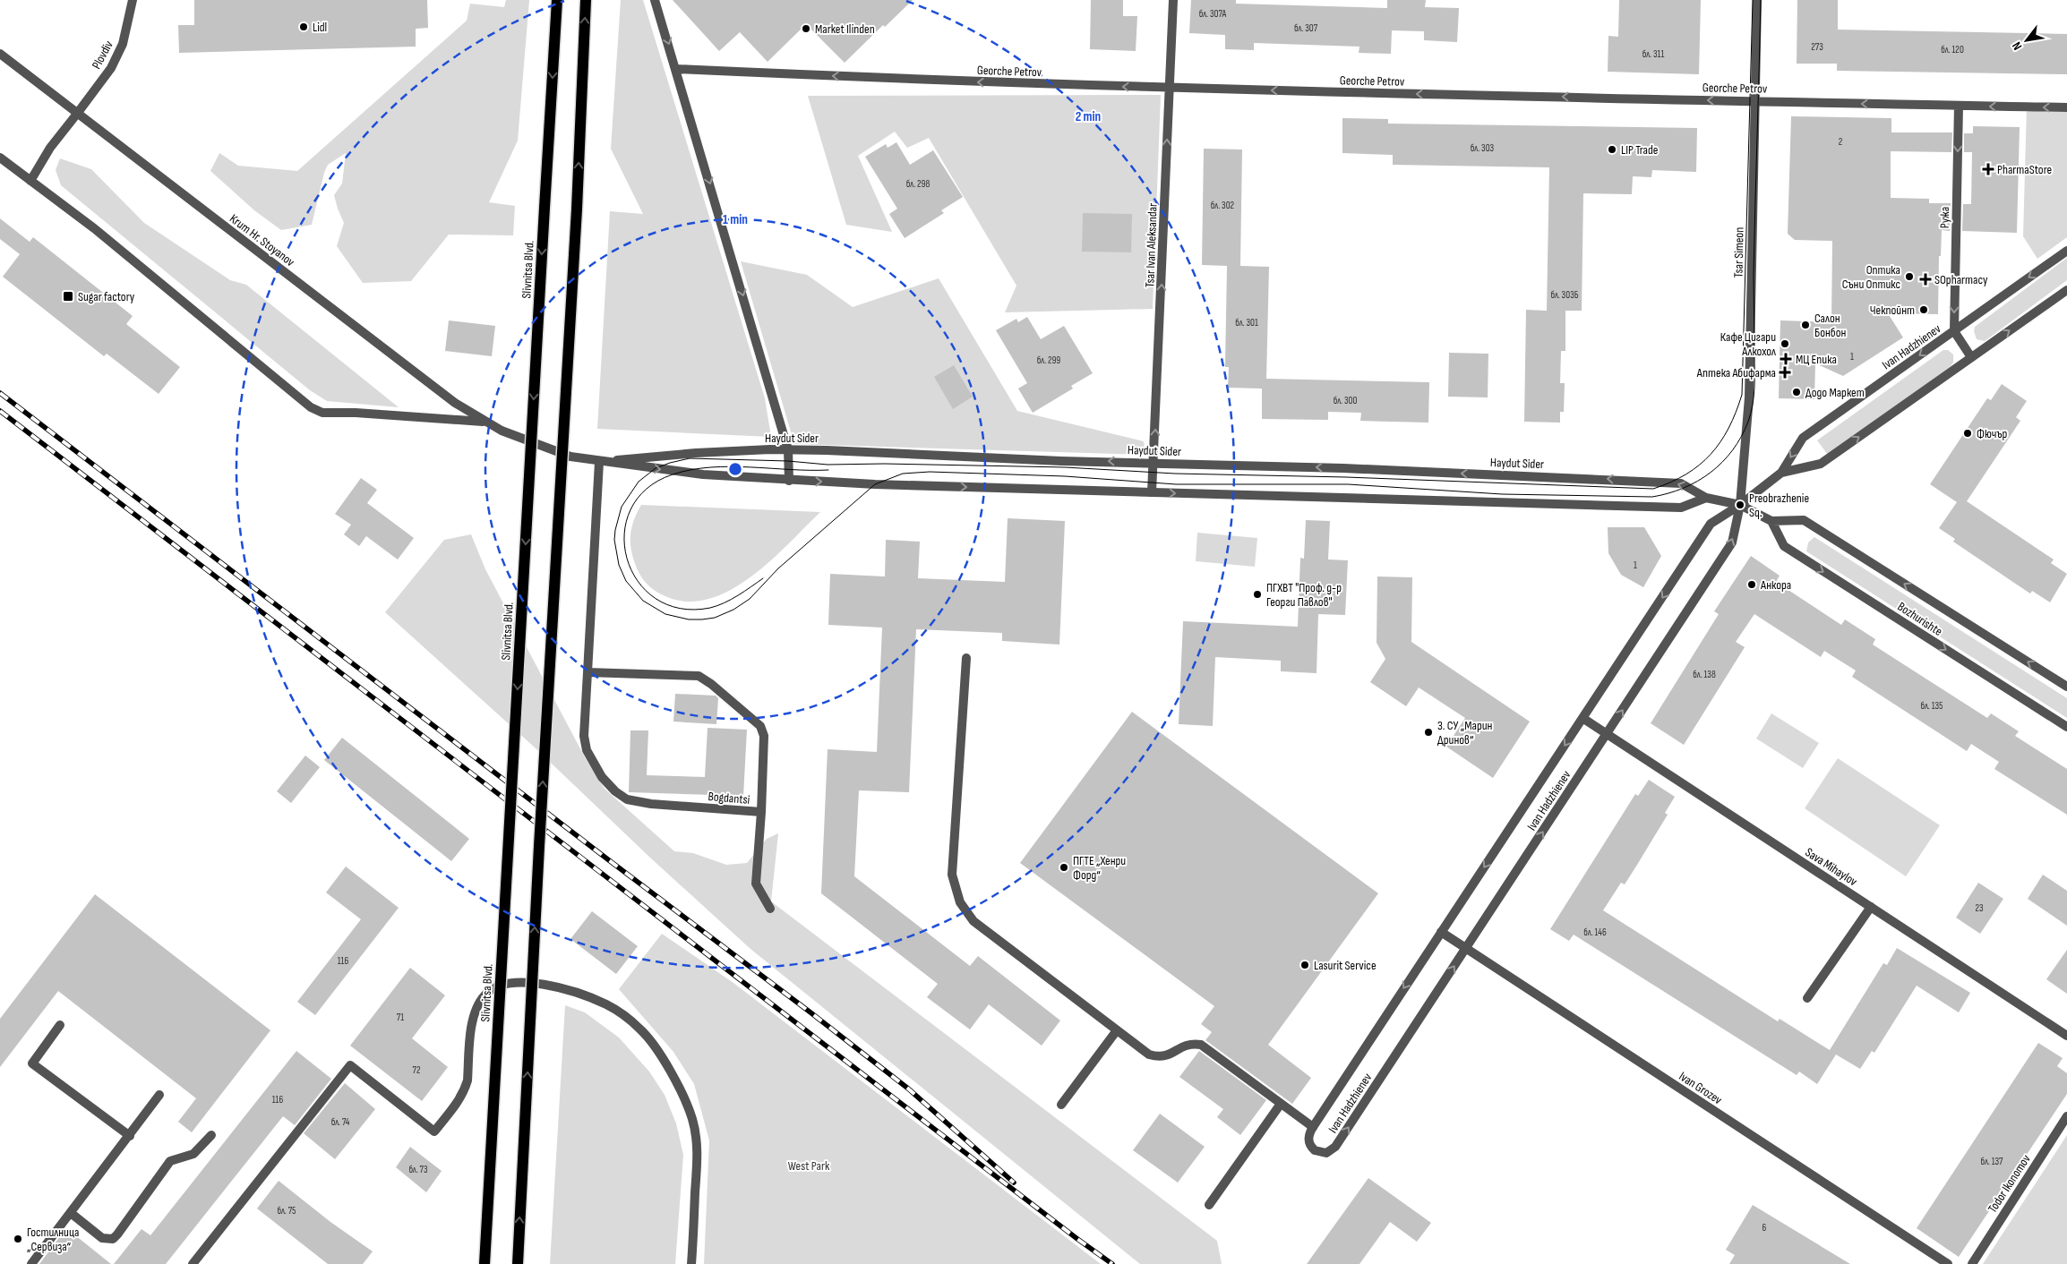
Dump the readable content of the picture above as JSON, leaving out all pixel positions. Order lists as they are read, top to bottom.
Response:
{
  "streets": {
    "main road": ["Slivnitsa Blvd."],
    "street": [
      "Plovdiv",
      "Georche Petrov",
      "Ружа",
      "Krum Hr. Stoyanov",
      "Tsar Ivan Aleksandar",
      "Tsar Simeon",
      "Ivan Hadzhienev",
      "Haydut Sider",
      "Bozhurishte",
      "Bogdantsi",
      "Sava Mihaylov",
      "Ivan Grozev",
      "Todor Ikonomov"
    ]
  },
  "crossings": [
    ["Plovdiv", "Krum Hr. Stoyanov"],
    ["Georche Petrov", "Ружа"],
    ["Georche Petrov", "Tsar Ivan Aleksandar"],
    ["Georche Petrov", "Tsar Simeon"],
    ["Ружа", "Ivan Hadzhienev"],
    ["Krum Hr. Stoyanov", "Haydut Sider"],
    ["Tsar Ivan Aleksandar", "Haydut Sider"],
    ["Tsar Simeon", "Ivan Hadzhienev"],
    ["Tsar Simeon", "Haydut Sider"],
    ["Tsar Simeon", "Bozhurishte"],
    ["Ivan Hadzhienev", "Haydut Sider"],
    ["Ivan Hadzhienev", "Bozhurishte"],
    ["Ivan Hadzhienev", "Sava Mihaylov"],
    ["Ivan Hadzhienev", "Ivan Grozev"],
    ["Haydut Sider", "Bozhurishte"],
    ["Haydut Sider", "Bogdantsi"]
  ],
  "one_way": ["Georche Petrov", "Ружа", "Tsar Ivan Aleksandar"],
  "parks": ["West Park"],
  "places": {
    "other": [
      "Lidl",
      "Market Ilinden",
      "LIP Trade",
      "Оптика Съни Оптикс",
      "Чекпойнт",
      "Салон Бонбон",
      "Кафе Цигари Алкохол",
      "Додо Маркет",
      "Фючър",
      "Preobrazhenie Sq.",
      "Анкора",
      "ПГХВТ \"Проф. д-р Георги Павлов\"",
      "3. СУ „Марин Дринов“",
      "ПГТЕ „Хенри Форд“",
      "Lasurit Service",
      "Гостилница „Сервиза“"
    ],
    "health": [
      "PharmaStore",
      "SOpharmacy",
      "МЦ Епика",
      "Аптека Абифарма"
    ],
    "transit": ["Sugar factory"]
  },
  "house_numbers": [
    "бл. 307А",
    "бл. 307",
    "273",
    "бл. 120",
    "бл. 311",
    "2",
    "бл. 303",
    "бл. 298",
    "бл. 302",
    "бл. 303Б",
    "бл. 301",
    "1",
    "бл. 299",
    "бл. 300",
    "1",
    "бл. 138",
    "бл. 135",
    "23",
    "бл. 146",
    "116",
    "71",
    "72",
    "116",
    "бл. 74",
    "бл. 137",
    "бл. 73",
    "бл. 75",
    "6"
  ],
  "north": "bottom left",
  "rings": ["2 min", "1 min"]
}
